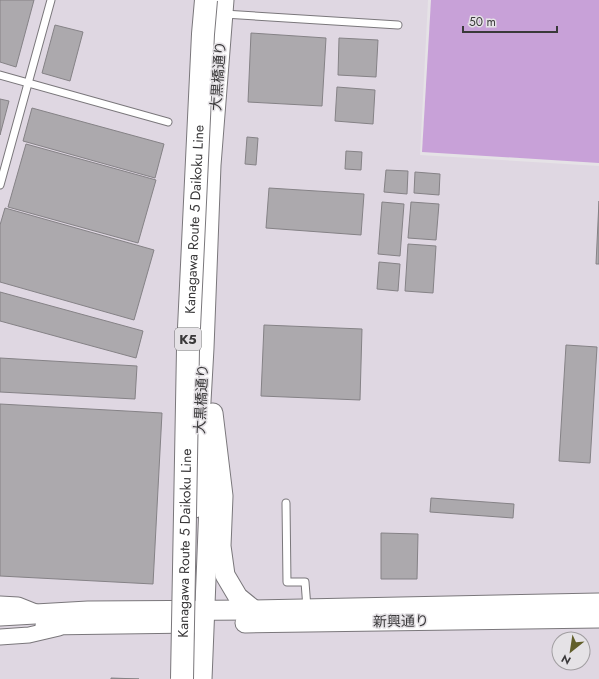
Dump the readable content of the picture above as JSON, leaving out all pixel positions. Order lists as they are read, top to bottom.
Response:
{
  "streets": {
    "highway": ["Kanagawa Route 5 Daikoku Line", "K5"],
    "street": ["大黒橋通り", "新興通り"]
  },
  "crossings": [
    ["大黒橋通り", "Kanagawa Route 5 Daikoku Line"],
    ["大黒橋通り", "新興通り"],
    ["Kanagawa Route 5 Daikoku Line", "新興通り"]
  ],
  "scale_bar": "50 m",
  "north": "bottom left"
}
